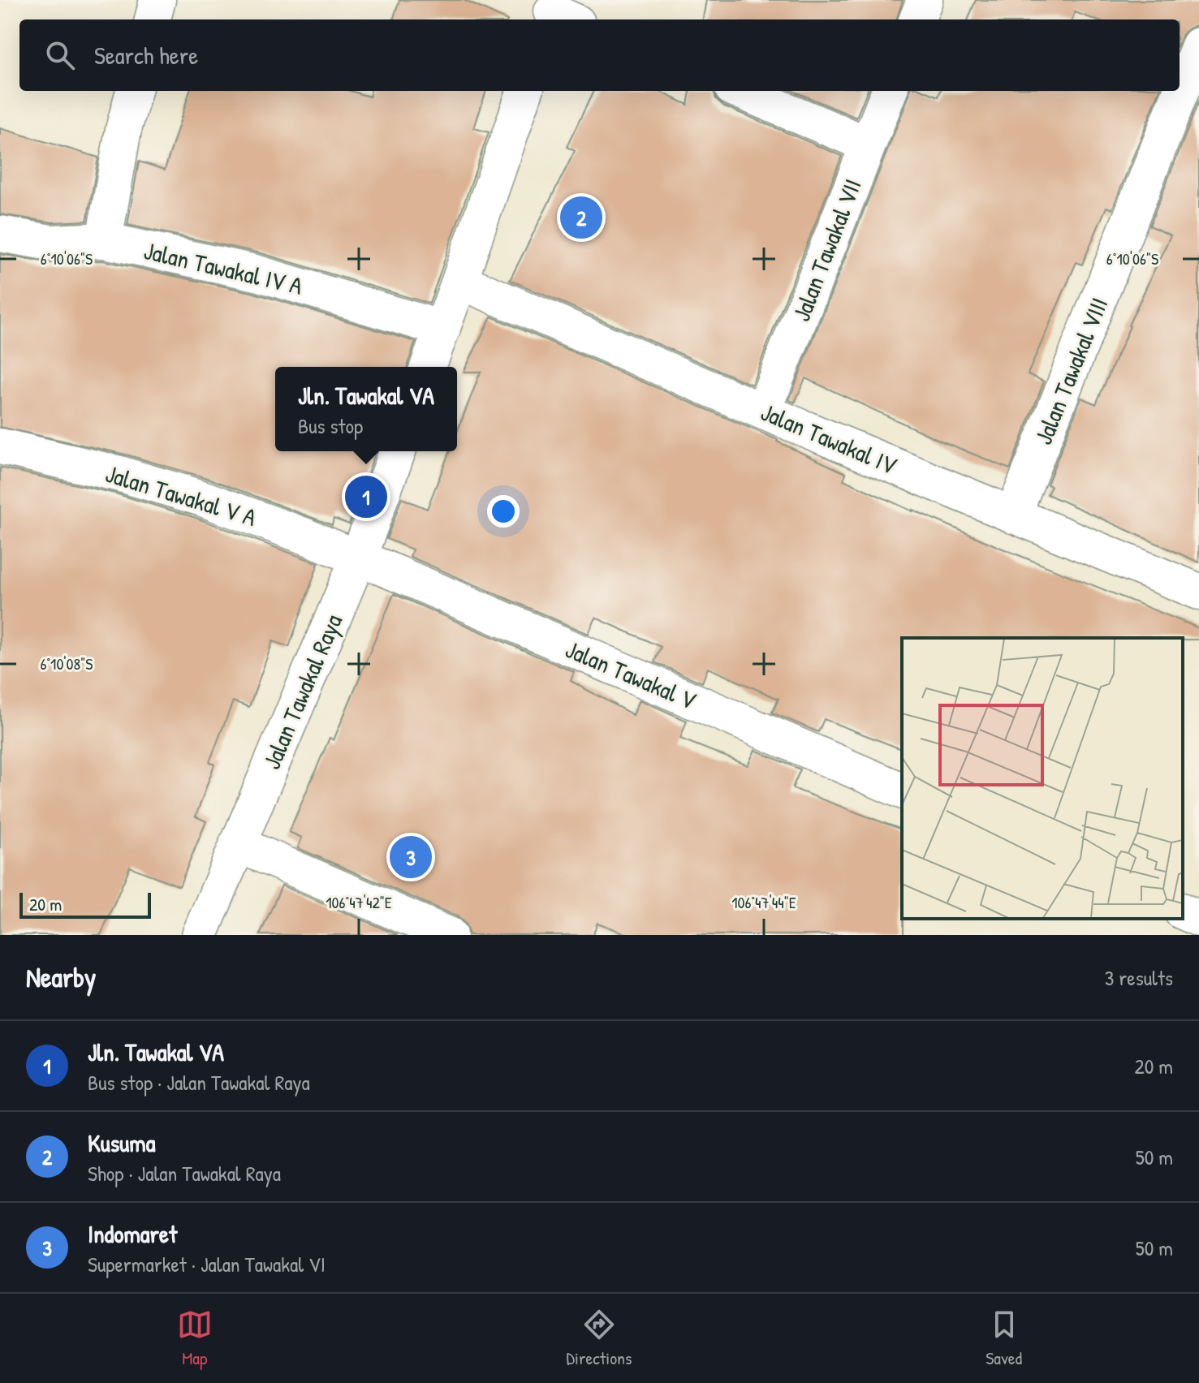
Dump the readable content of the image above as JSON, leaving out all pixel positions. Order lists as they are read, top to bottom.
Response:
{
  "streets": {
    "street": [
      "Jalan Tawakal VII",
      "Jalan Tawakal IV A",
      "Jalan Tawakal VIII",
      "Jalan Tawakal IV",
      "Jalan Tawakal V A",
      "Jalan Tawakal V",
      "Jalan Tawakal Raya"
    ]
  },
  "crossings": [
    ["Jalan Tawakal VII", "Jalan Tawakal IV"],
    ["Jalan Tawakal VIII", "Jalan Tawakal IV"],
    ["Jalan Tawakal V A", "Jalan Tawakal V"],
    ["Jalan Tawakal V A", "Jalan Tawakal Raya"],
    ["Jalan Tawakal V", "Jalan Tawakal Raya"]
  ],
  "scale_bar": "20 m",
  "page": {
    "search": "Search here",
    "pins": ["2", "1", "3"],
    "popup": ["Jln. Tawakal VA", "Bus stop"],
    "scale": "20 m",
    "heading": ["Nearby", "3 results"],
    "list": [
      {
        "mark": "1",
        "name": "Jln. Tawakal VA",
        "note": "Bus stop · Jalan Tawakal Raya",
        "value": "20 m"
      },
      {
        "mark": "2",
        "name": "Kusuma",
        "note": "Shop · Jalan Tawakal Raya",
        "value": "50 m"
      },
      {
        "mark": "3",
        "name": "Indomaret",
        "note": "Supermarket · Jalan Tawakal VI",
        "value": "50 m"
      }
    ],
    "nav": ["Map", "Directions", "Saved"]
  },
  "coordinates": [
    "6°10'06\"S",
    "6°10'08\"S",
    "106°47'42\"E",
    "106°47'44\"E"
  ]
}
